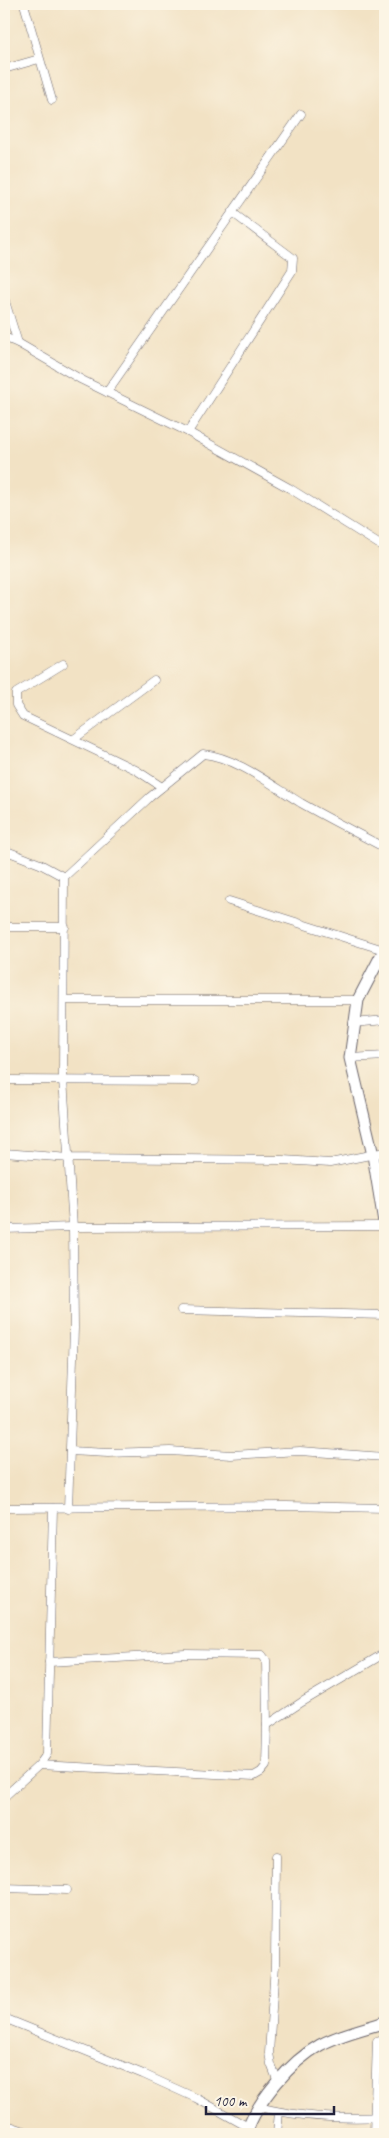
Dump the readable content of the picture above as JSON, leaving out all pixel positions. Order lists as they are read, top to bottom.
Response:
{
  "scale_bar": "100 m"
}
